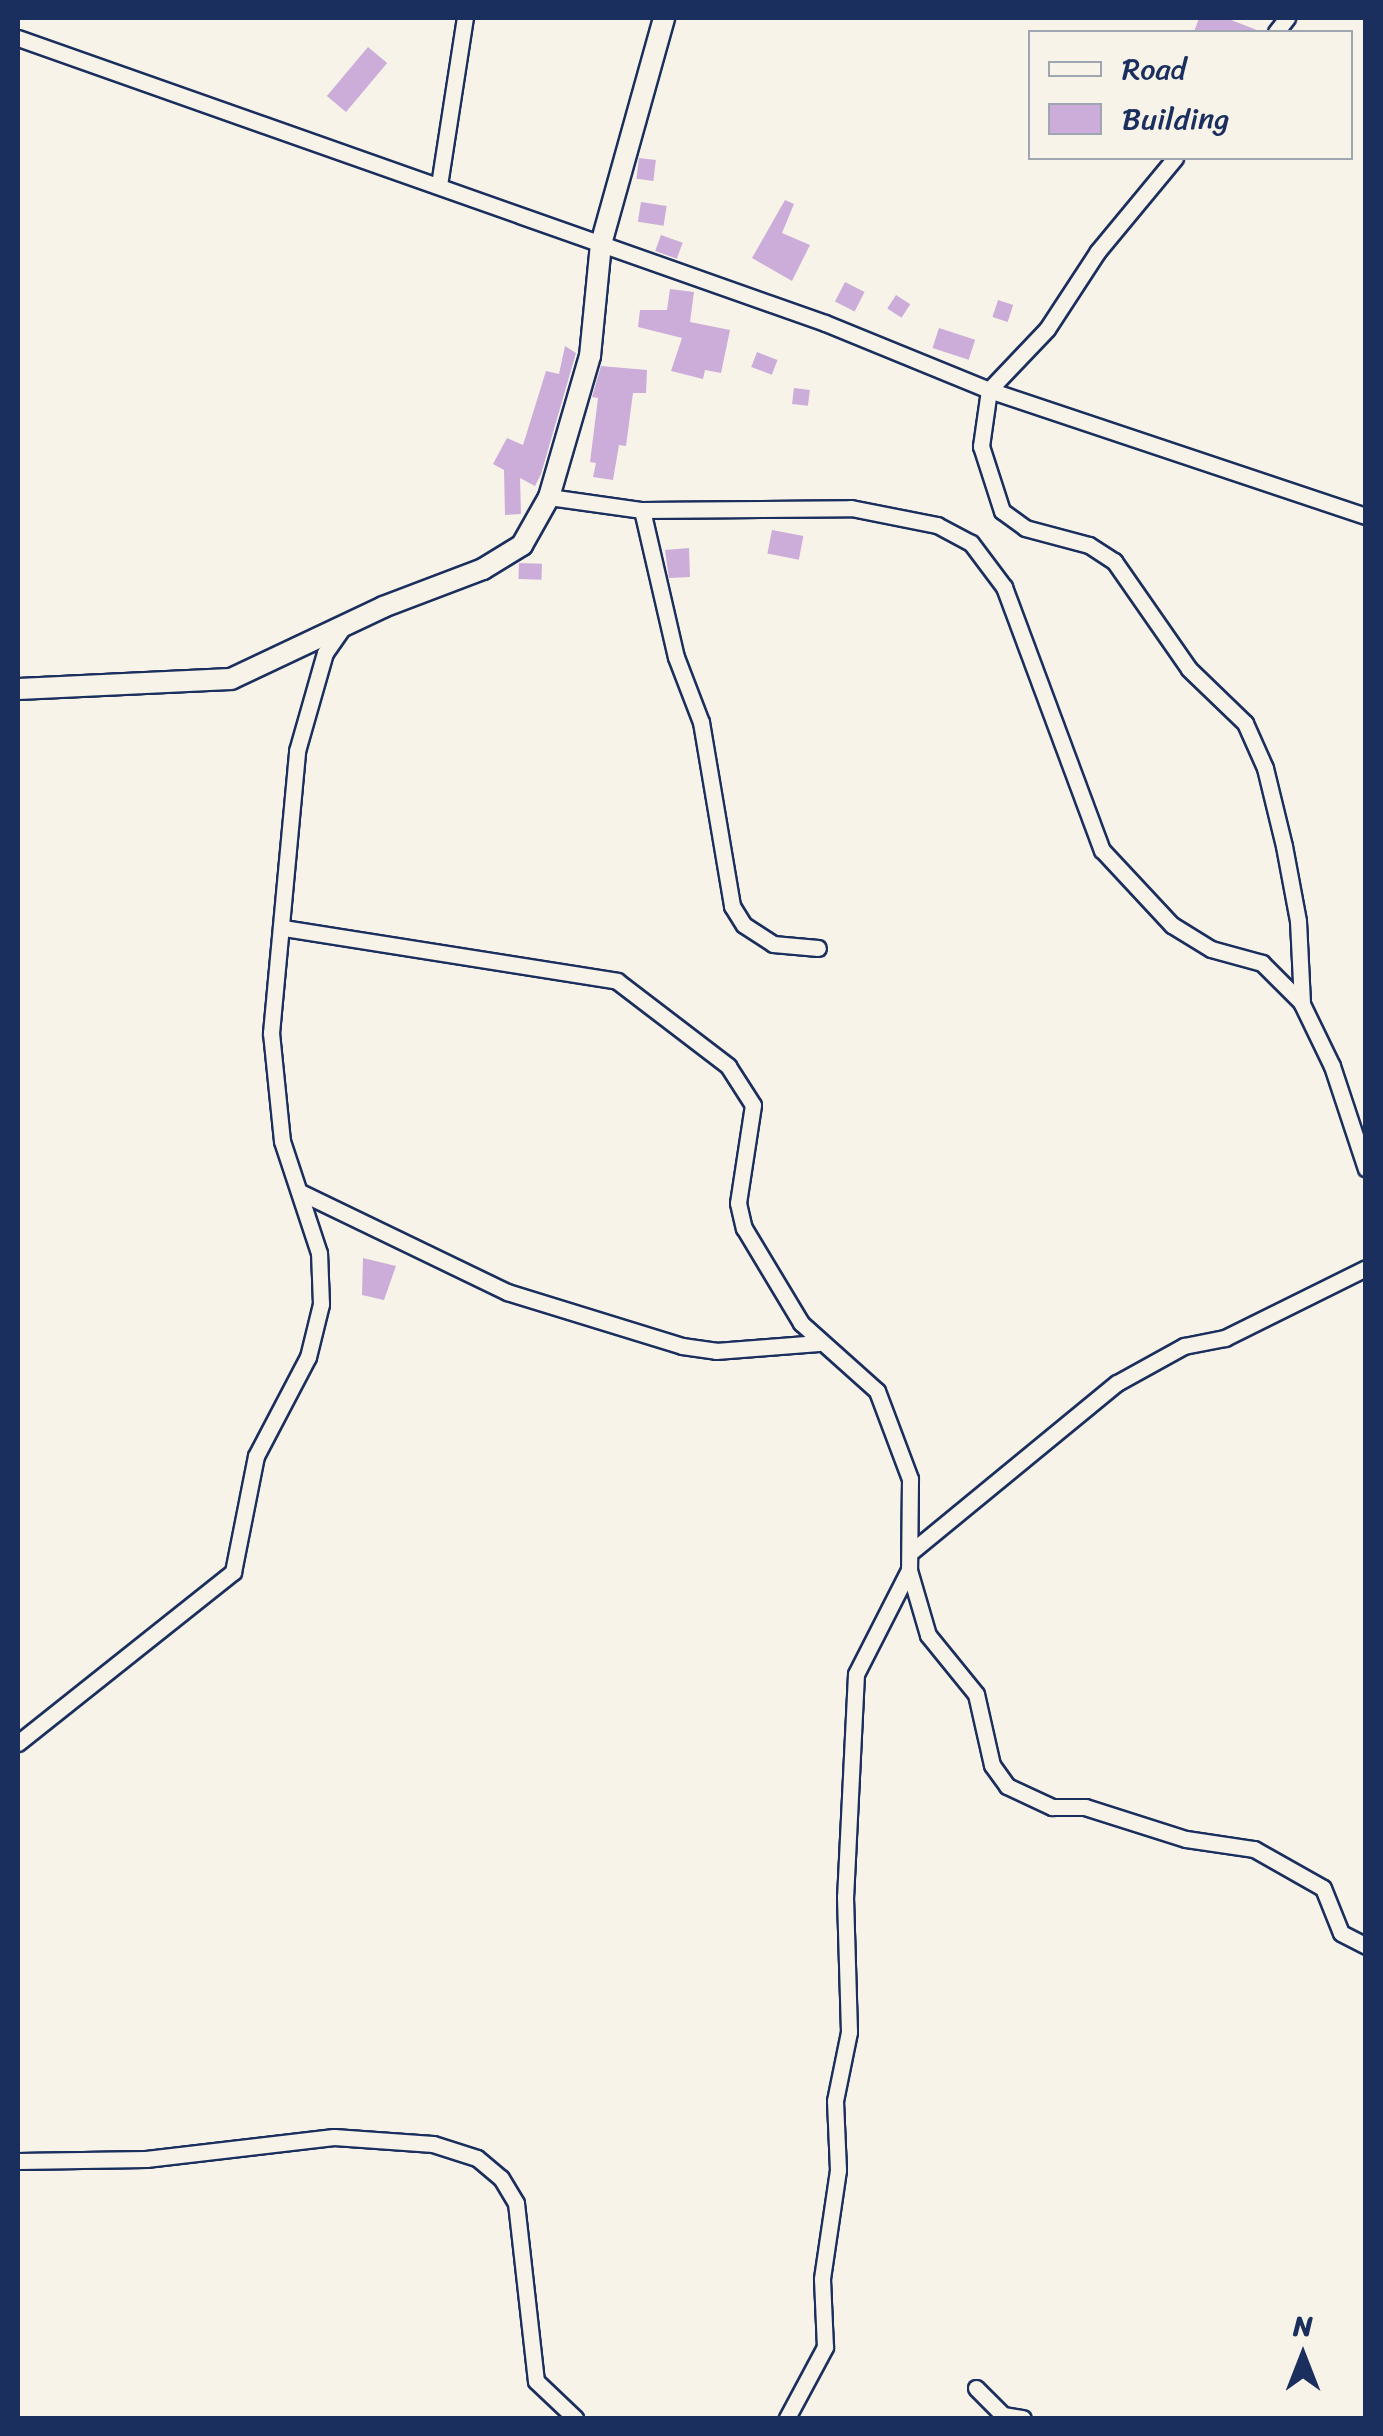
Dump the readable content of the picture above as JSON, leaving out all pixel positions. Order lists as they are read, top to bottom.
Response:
{
  "legend": ["Road", "Building"],
  "north": "top"
}
